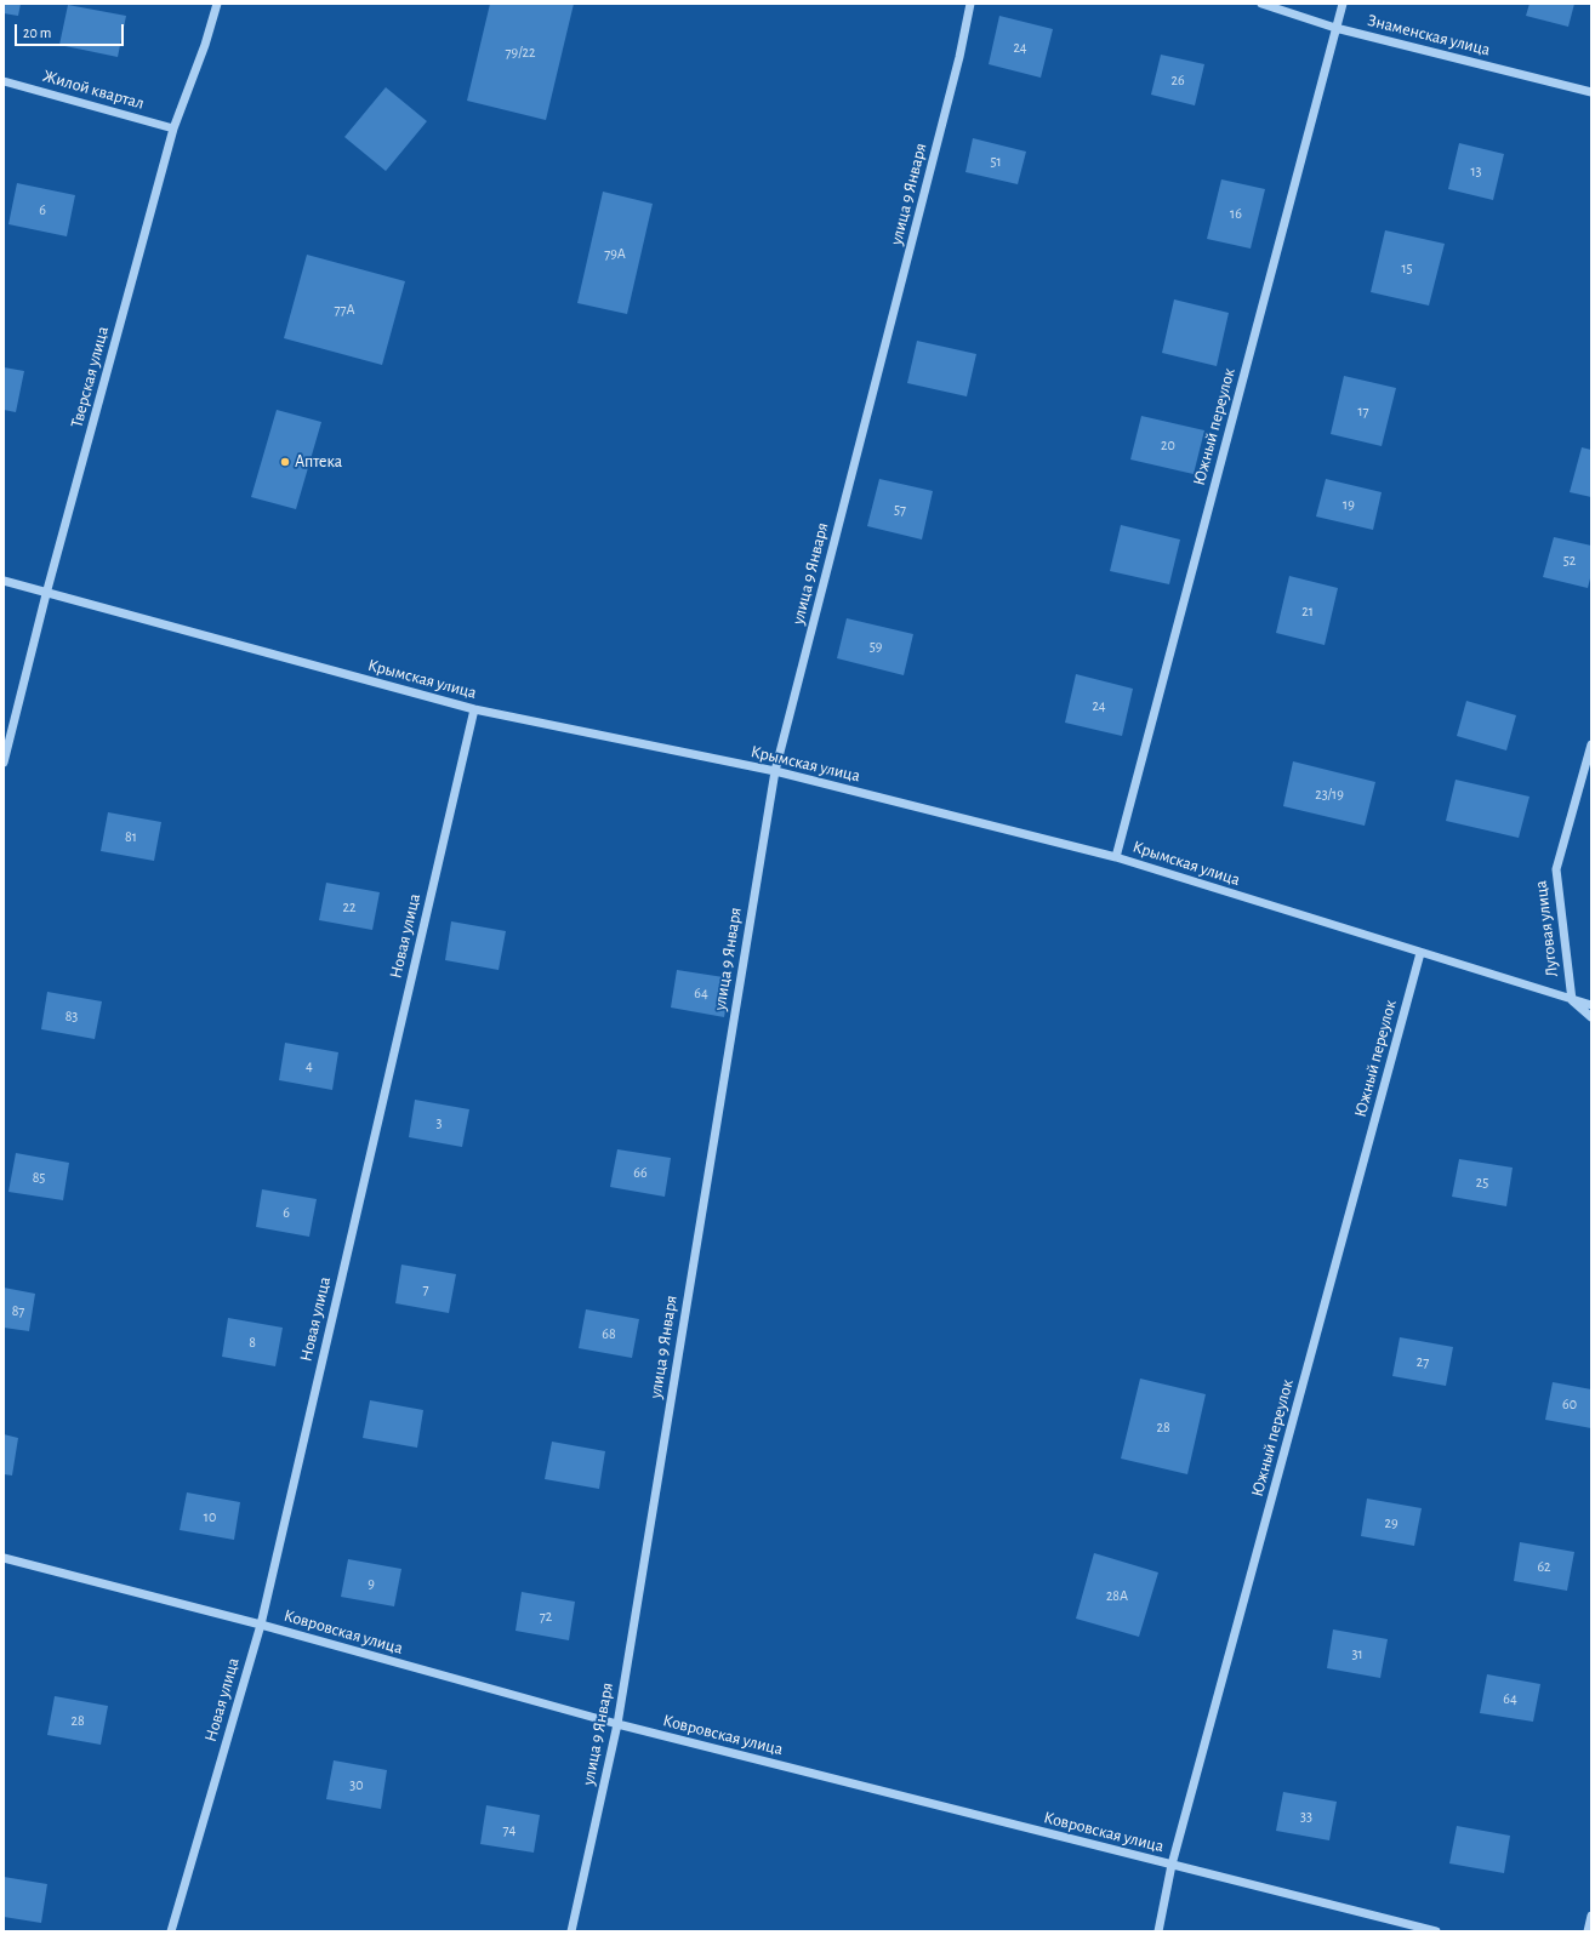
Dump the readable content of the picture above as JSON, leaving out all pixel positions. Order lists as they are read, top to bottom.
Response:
{
  "streets": {
    "street": [
      "Знаменская улица",
      "Жилой квартал",
      "улица 9 Января",
      "Тверская улица",
      "Южный переулок",
      "Крымская улица",
      "Луговая улица",
      "Новая улица",
      "Ковровская улица"
    ]
  },
  "crossings": [
    ["Знаменская улица", "Южный переулок"],
    ["Жилой квартал", "Тверская улица"],
    ["улица 9 Января", "Крымская улица"],
    ["улица 9 Января", "Ковровская улица"],
    ["Тверская улица", "Крымская улица"],
    ["Южный переулок", "Крымская улица"],
    ["Южный переулок", "Ковровская улица"],
    ["Крымская улица", "Луговая улица"],
    ["Крымская улица", "Новая улица"],
    ["Новая улица", "Ковровская улица"]
  ],
  "places": ["Аптека"],
  "house_numbers": [
    "24",
    "79/22",
    "26",
    "51",
    "13",
    "6",
    "16",
    "79А",
    "15",
    "77А",
    "17",
    "20",
    "19",
    "57",
    "52",
    "21",
    "59",
    "24",
    "23/19",
    "81",
    "22",
    "64",
    "83",
    "4",
    "3",
    "66",
    "85",
    "25",
    "6",
    "7",
    "87",
    "68",
    "8",
    "27",
    "60",
    "28",
    "10",
    "29",
    "62",
    "9",
    "28А",
    "72",
    "31",
    "64",
    "28",
    "30",
    "33",
    "74"
  ],
  "scale_bar": "20 m"
}
